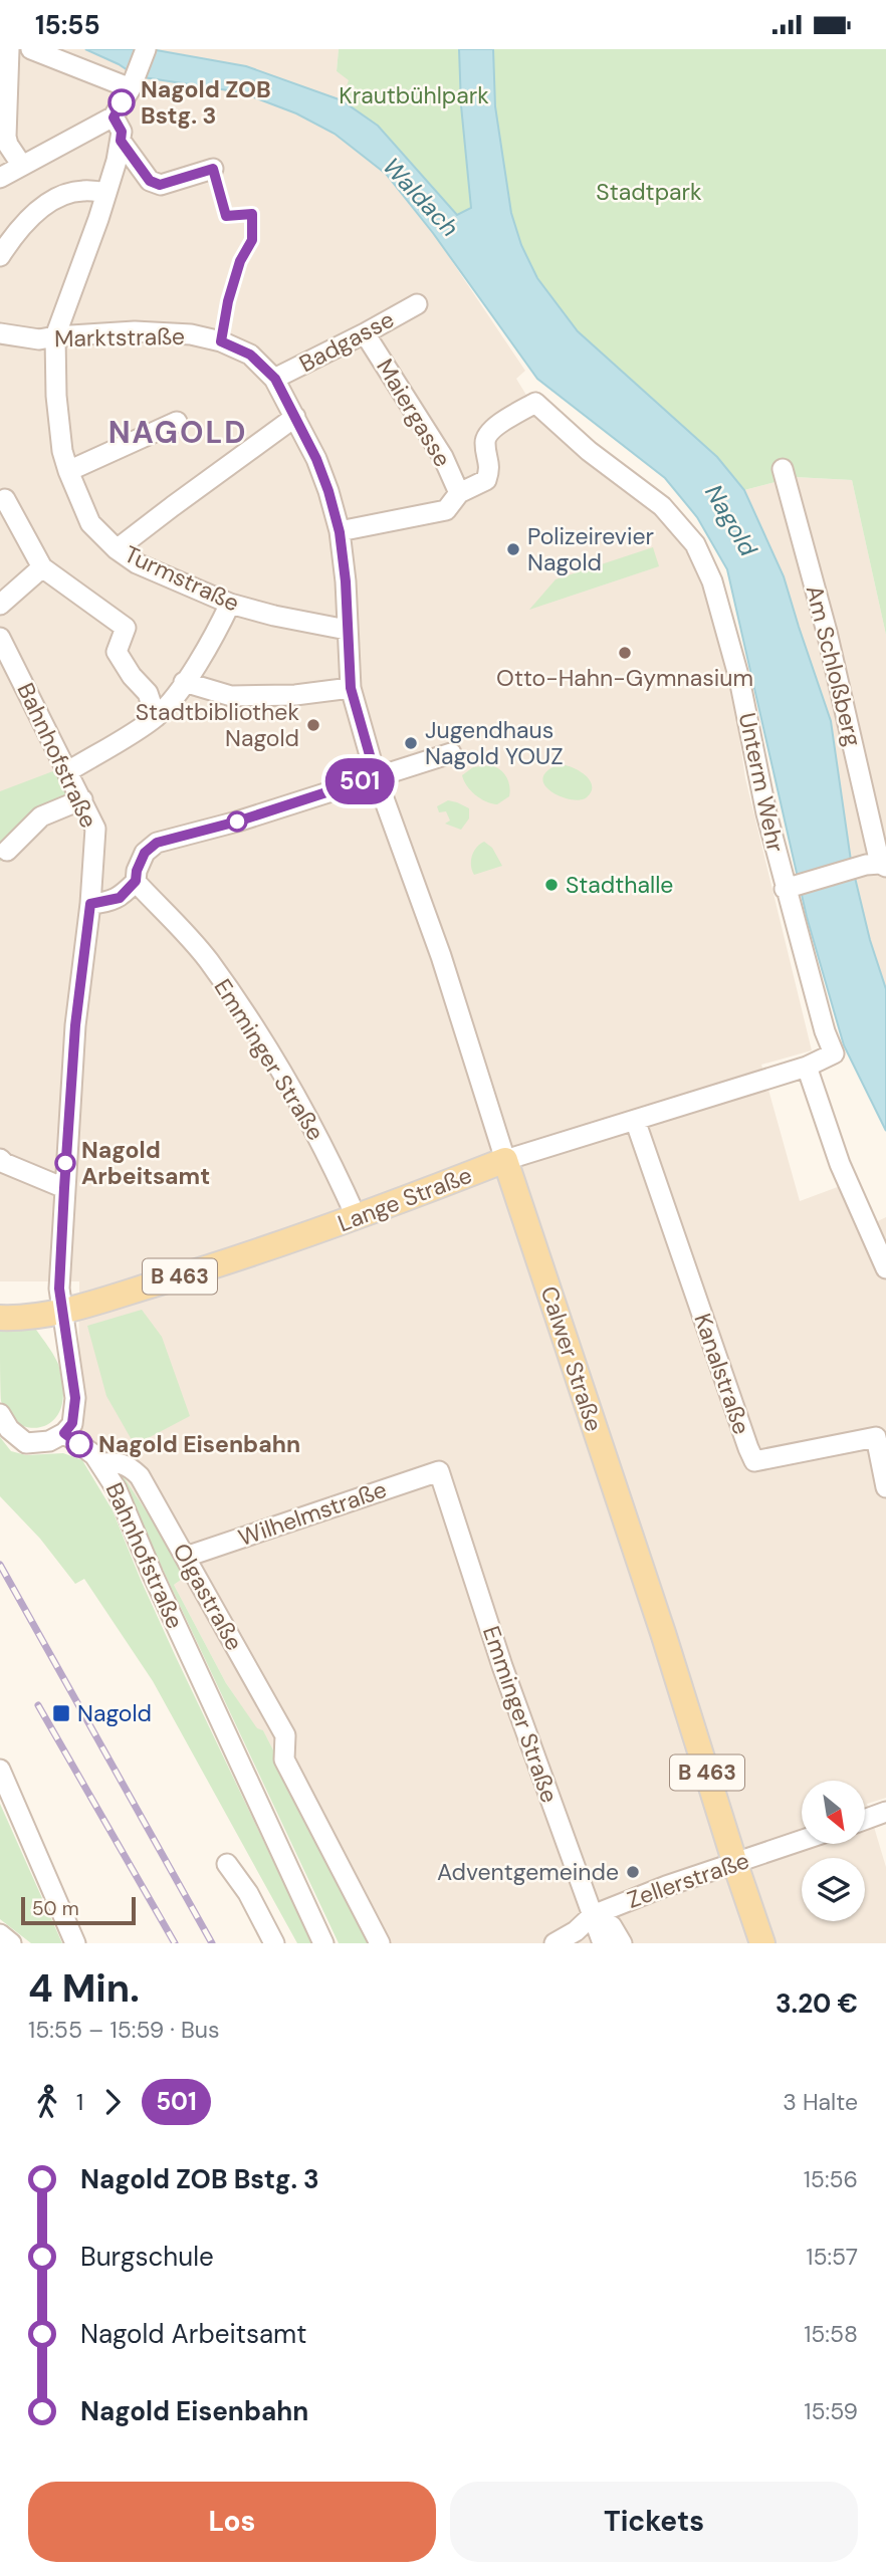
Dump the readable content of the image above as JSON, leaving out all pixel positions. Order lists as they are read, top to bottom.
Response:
{
  "streets": {
    "main road": ["Lange Straße", "B 463", "Calwer Straße"],
    "street": [
      "Marktstraße",
      "Badgasse",
      "Maiergasse",
      "Turmstraße",
      "Am Schloßberg",
      "Bahnhofstraße",
      "Unterm Wehr",
      "Emminger Straße",
      "Kanalstraße",
      "Wilhelmstraße",
      "Olgastraße",
      "Zellerstraße"
    ]
  },
  "crossings": [
    ["Marktstraße", "Badgasse"],
    ["Marktstraße", "Turmstraße"],
    ["Marktstraße", "Calwer Straße"],
    ["Badgasse", "Maiergasse"],
    ["Maiergasse", "Unterm Wehr"],
    ["Bahnhofstraße", "Lange Straße"],
    ["Bahnhofstraße", "Olgastraße"],
    ["Unterm Wehr", "Lange Straße"],
    ["Emminger Straße", "Lange Straße"],
    ["Emminger Straße", "Wilhelmstraße"],
    ["Emminger Straße", "Zellerstraße"],
    ["Lange Straße", "Calwer Straße"],
    ["Lange Straße", "Kanalstraße"],
    ["Calwer Straße", "Zellerstraße"],
    ["Wilhelmstraße", "Olgastraße"]
  ],
  "districts": ["NAGOLD"],
  "water": ["Waldach", "Nagold"],
  "parks": ["Krautbühlpark", "Stadtpark"],
  "places": {
    "other": [
      "Nagold ZOB Bstg. 3",
      "Polizeirevier Nagold",
      "Otto-Hahn-Gymnasium",
      "Stadtbibliothek Nagold",
      "Jugendhaus Nagold YOUZ",
      "Stadthalle",
      "Nagold Arbeitsamt",
      "Nagold Eisenbahn",
      "Adventgemeinde"
    ],
    "transit": ["Nagold"]
  },
  "lines": ["bus line 501"],
  "scale_bar": "50 m",
  "north": "bottom right",
  "page": {
    "status": "15:55",
    "on_map": "501",
    "scale": "50 m",
    "heading": ["4 Min.", "15:55 – 15:59 · Bus", "3.20 €"],
    "legs": ["1", "501", "3 Halte"],
    "list": [
      {
        "name": "Nagold ZOB Bstg. 3",
        "value": "15:56"
      },
      {
        "name": "Burgschule",
        "value": "15:57"
      },
      {
        "name": "Nagold Arbeitsamt",
        "value": "15:58"
      },
      {
        "name": "Nagold Eisenbahn",
        "value": "15:59"
      }
    ],
    "buttons": ["Los", "Tickets"]
  }
}
